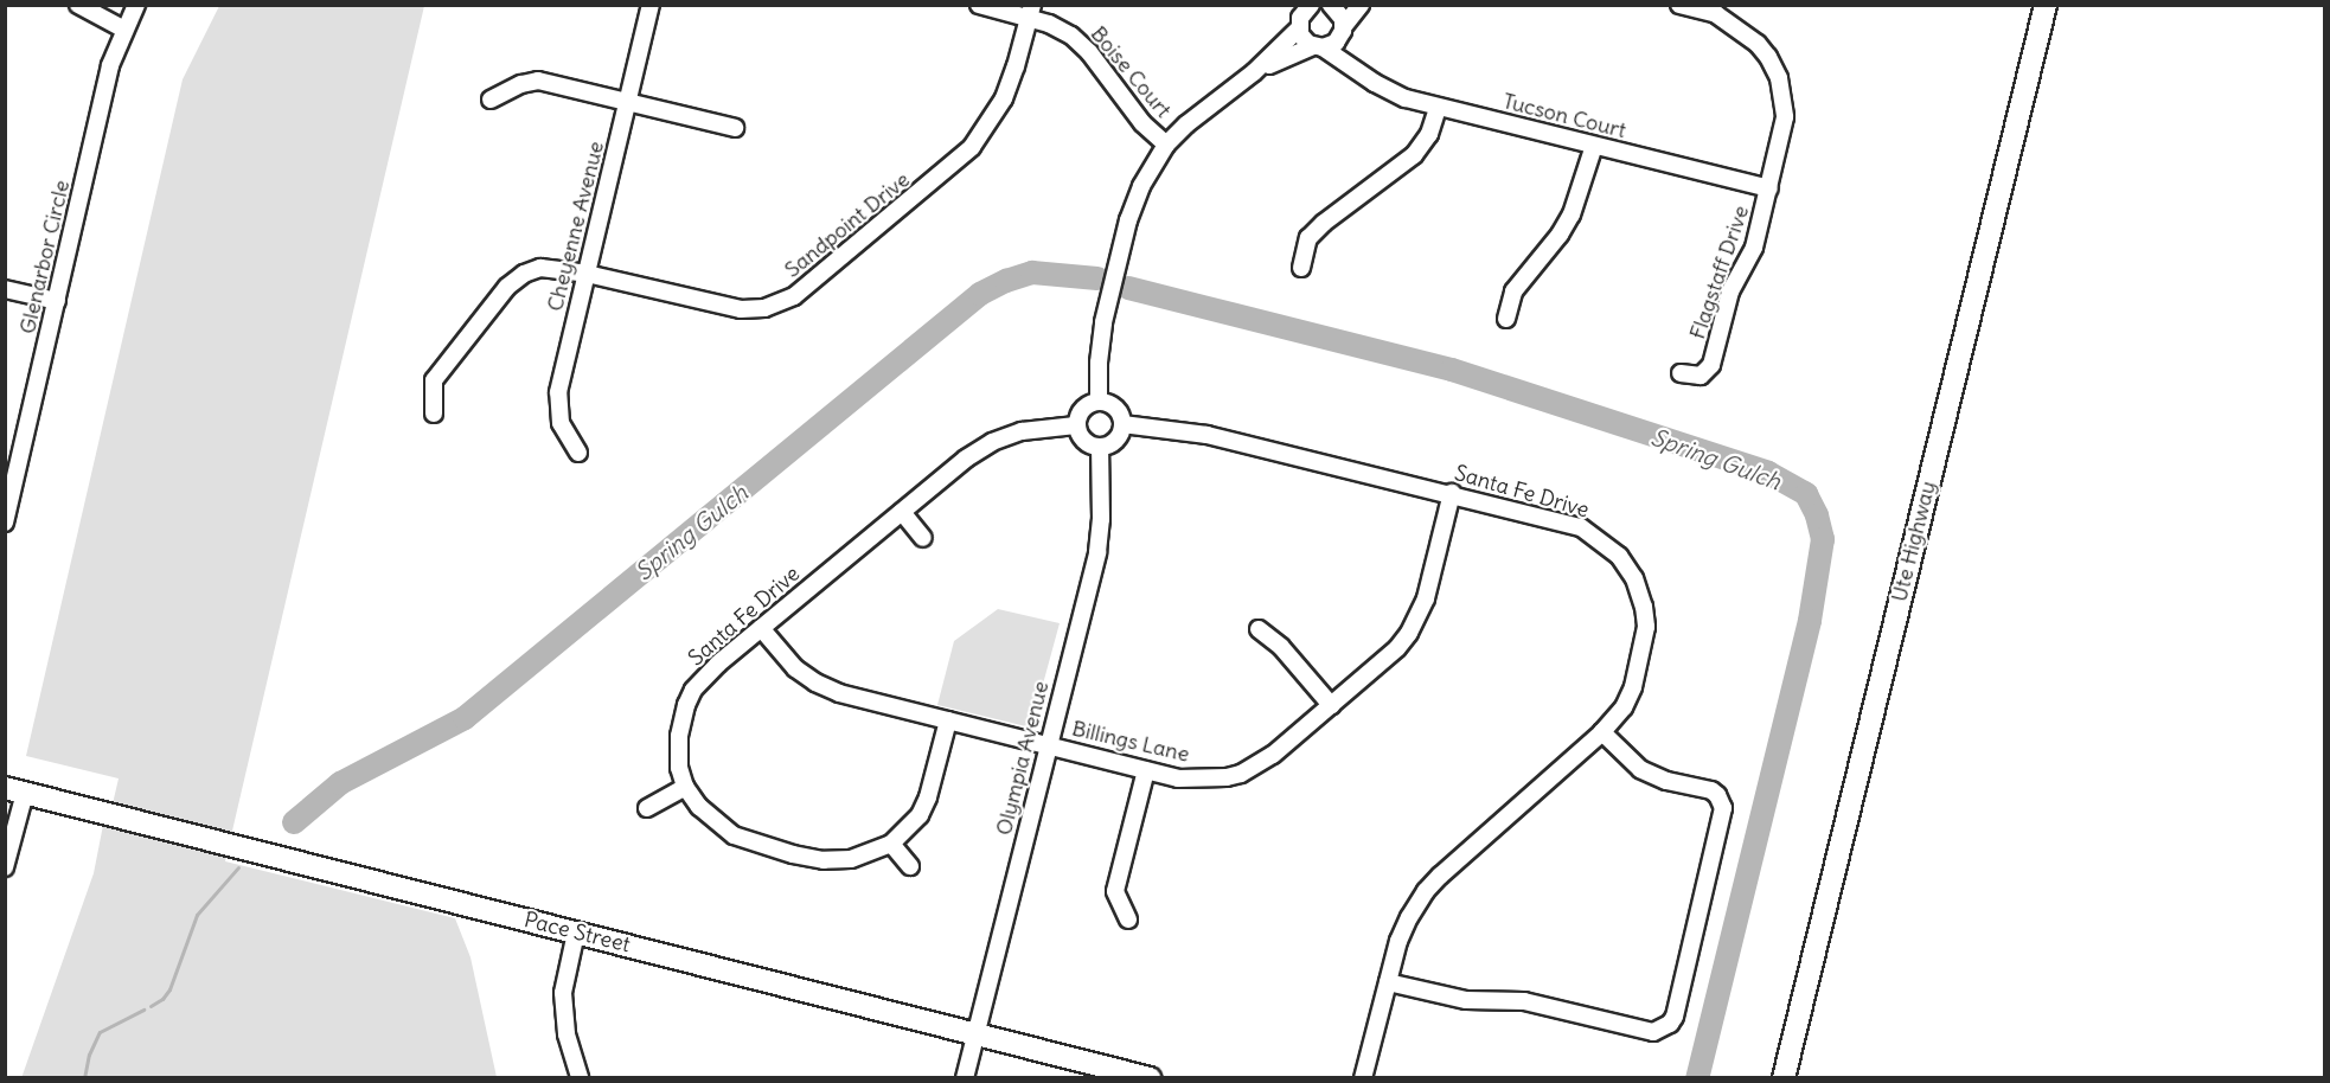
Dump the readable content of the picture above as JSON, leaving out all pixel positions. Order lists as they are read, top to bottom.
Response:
{
  "streets": {
    "main road": ["Ute Highway", "Pace Street"],
    "street": [
      "Boise Court",
      "Tucson Court",
      "Sandpoint Drive",
      "Cheyenne Avenue",
      "Glenarbor Circle",
      "Flagstaff Drive",
      "Santa Fe Drive",
      "Billings Lane",
      "Olympia Avenue"
    ]
  },
  "crossings": [
    ["Boise Court", "Sandpoint Drive"],
    ["Tucson Court", "Flagstaff Drive"],
    ["Sandpoint Drive", "Cheyenne Avenue"],
    ["Santa Fe Drive", "Billings Lane"],
    ["Santa Fe Drive", "Olympia Avenue"],
    ["Billings Lane", "Olympia Avenue"],
    ["Olympia Avenue", "Pace Street"]
  ],
  "water": ["Spring Gulch"]
}
